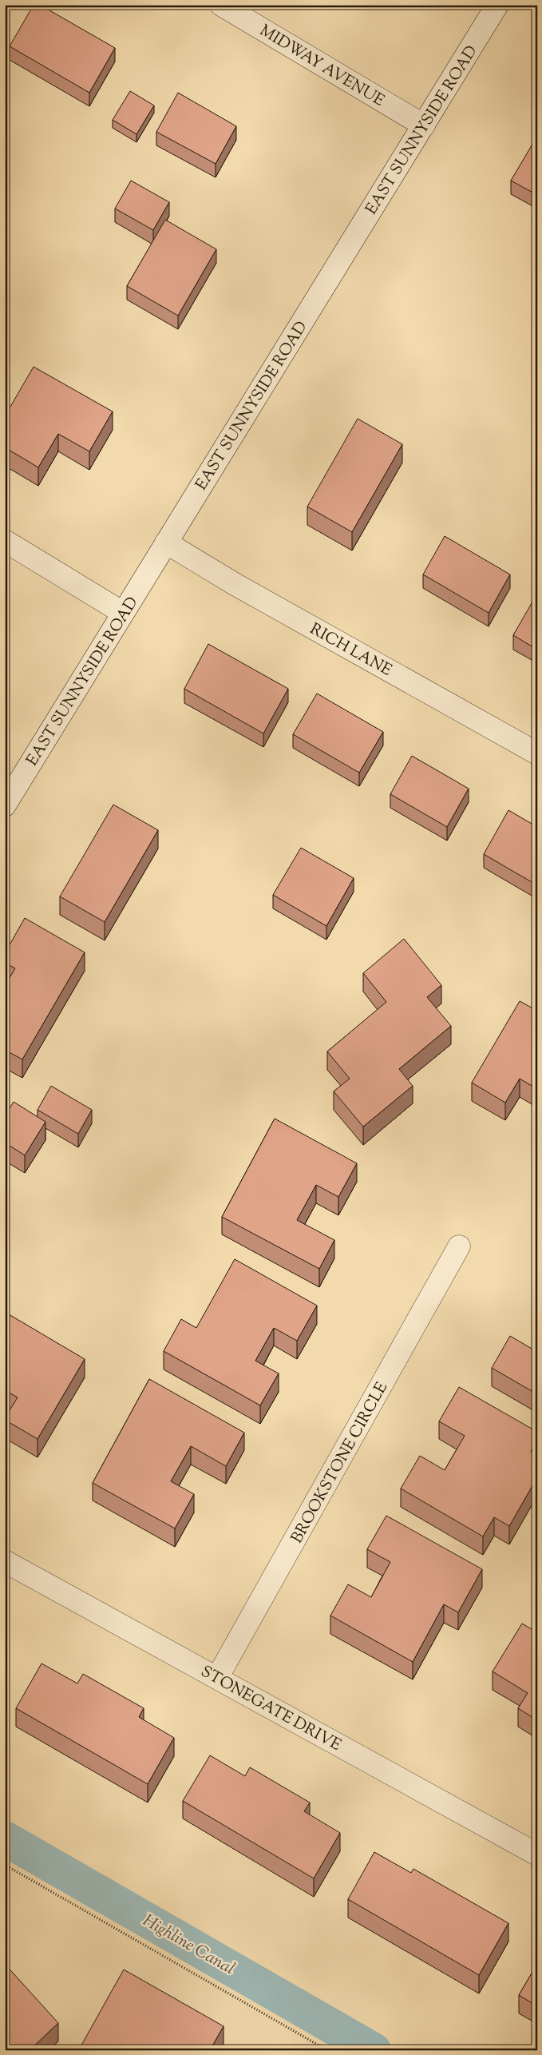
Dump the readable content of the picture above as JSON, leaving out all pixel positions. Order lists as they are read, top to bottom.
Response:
{
  "streets": {
    "street": [
      "MIDWAY AVENUE",
      "EAST SUNNYSIDE ROAD",
      "RICH LANE",
      "BROOKSTONE CIRCLE",
      "STONEGATE DRIVE"
    ]
  },
  "crossings": [
    ["MIDWAY AVENUE", "EAST SUNNYSIDE ROAD"],
    ["EAST SUNNYSIDE ROAD", "RICH LANE"],
    ["BROOKSTONE CIRCLE", "STONEGATE DRIVE"]
  ],
  "water": ["Highline Canal"]
}
